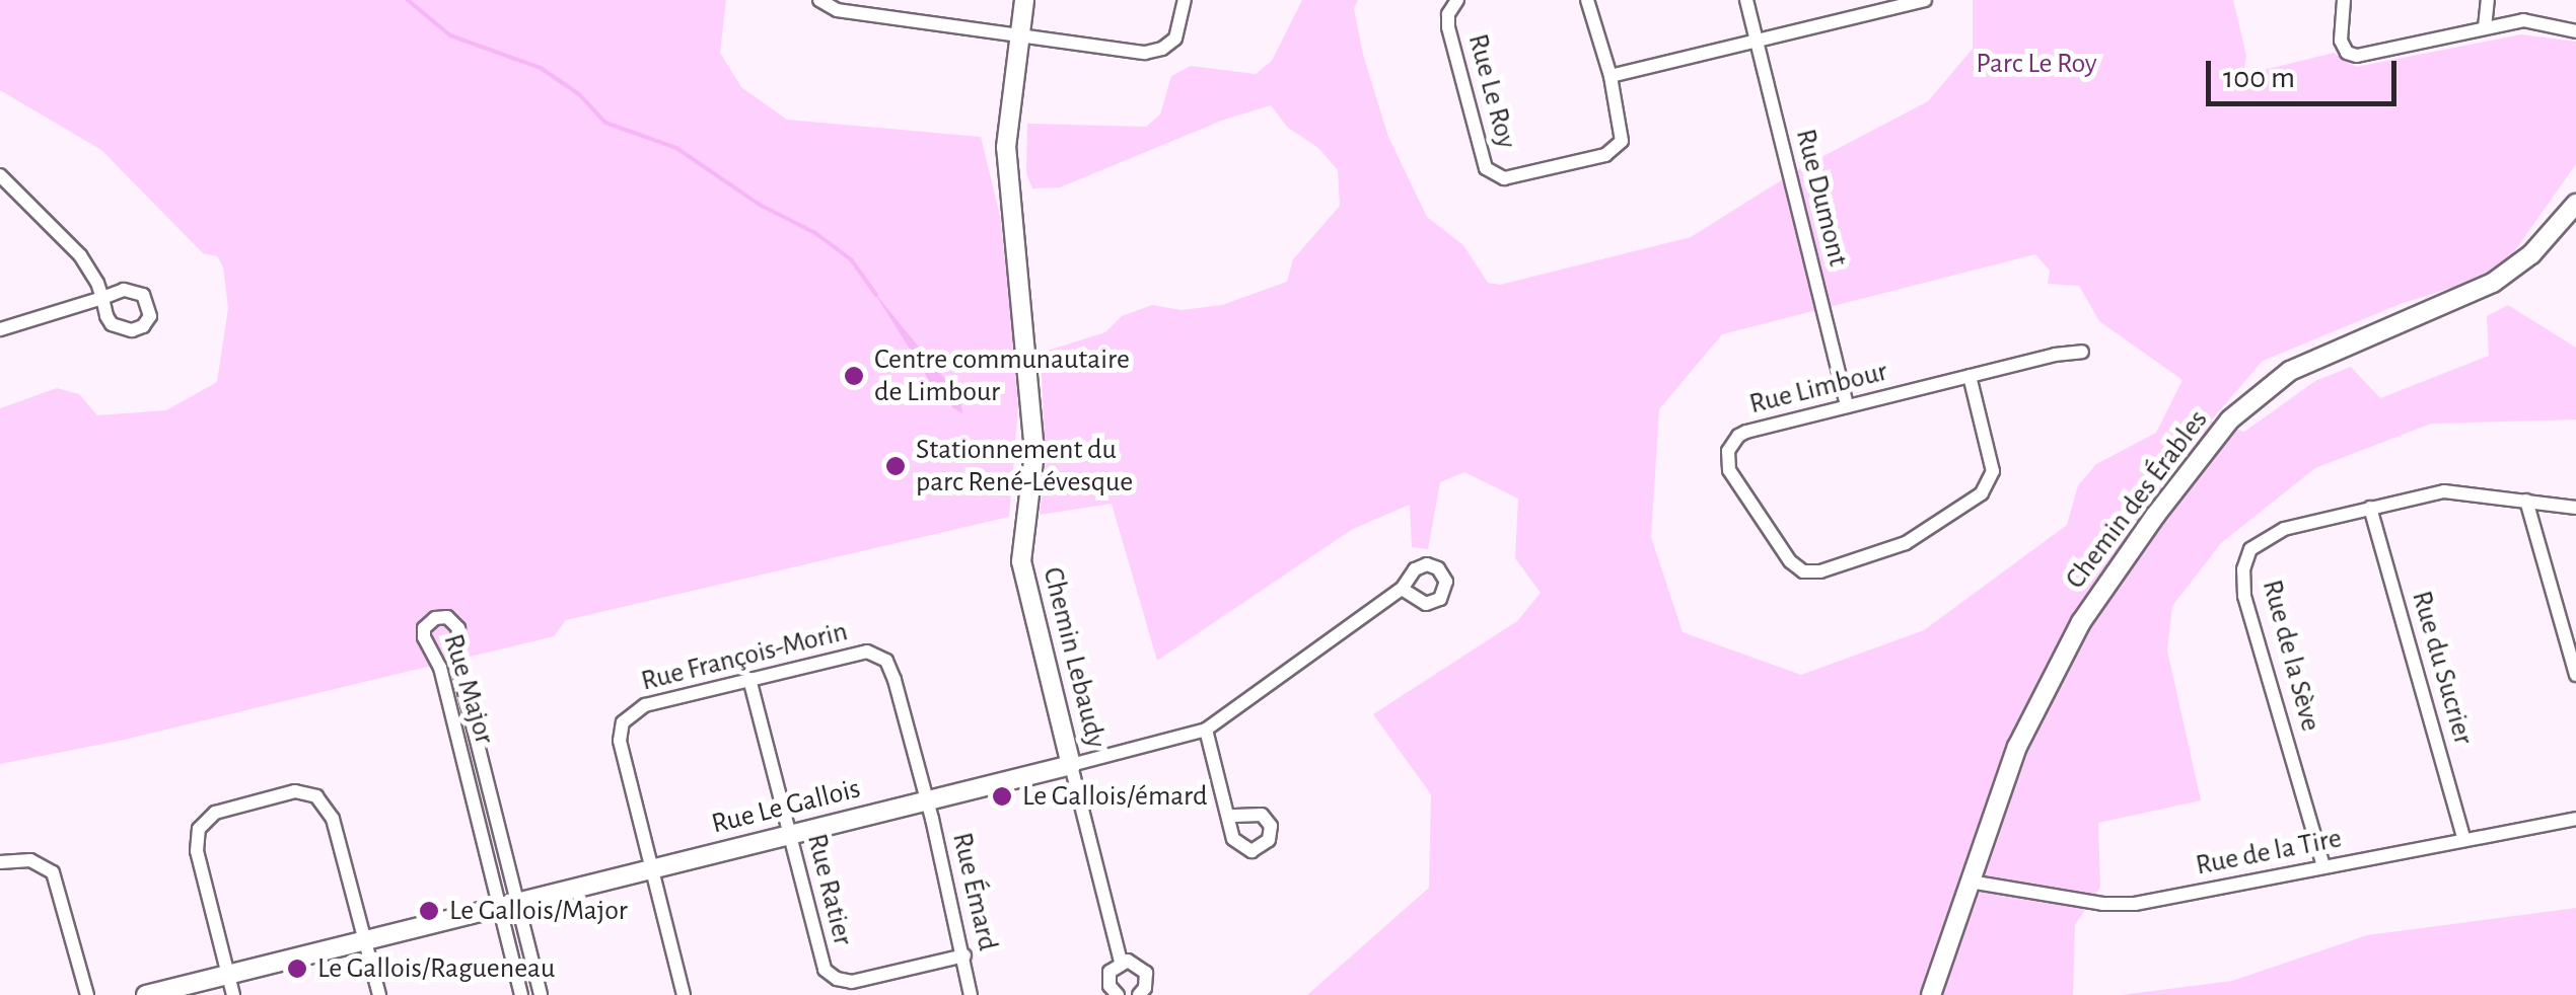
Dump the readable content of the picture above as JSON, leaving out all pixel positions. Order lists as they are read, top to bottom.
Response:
{
  "streets": {
    "street": [
      "Rue Le Roy",
      "Rue Dumont",
      "Rue Limbour",
      "Chemin des Érables",
      "Rue de la Sève",
      "Rue François-Morin",
      "Chemin Lebaudy",
      "Rue du Sucrier",
      "Rue Major",
      "Rue Le Gallois",
      "Rue de la Tire",
      "Rue Ratier",
      "Rue Émard"
    ]
  },
  "crossings": [
    ["Rue Dumont", "Rue Limbour"],
    ["Chemin des Érables", "Rue de la Tire"],
    ["Rue de la Sève", "Rue du Sucrier"],
    ["Rue de la Sève", "Rue de la Tire"],
    ["Rue François-Morin", "Rue Le Gallois"],
    ["Rue François-Morin", "Rue Ratier"],
    ["Rue François-Morin", "Rue Émard"],
    ["Chemin Lebaudy", "Rue Le Gallois"],
    ["Rue du Sucrier", "Rue de la Tire"],
    ["Rue Major", "Rue Le Gallois"],
    ["Rue Le Gallois", "Rue Ratier"],
    ["Rue Le Gallois", "Rue Émard"],
    ["Rue Ratier", "Rue Émard"]
  ],
  "parks": ["Parc Le Roy"],
  "places": [
    "Centre communautaire de Limbour",
    "Stationnement du parc René-Lévesque",
    "Le Gallois/émard",
    "Le Gallois/Major",
    "Le Gallois/Ragueneau"
  ],
  "scale_bar": "100 m"
}
